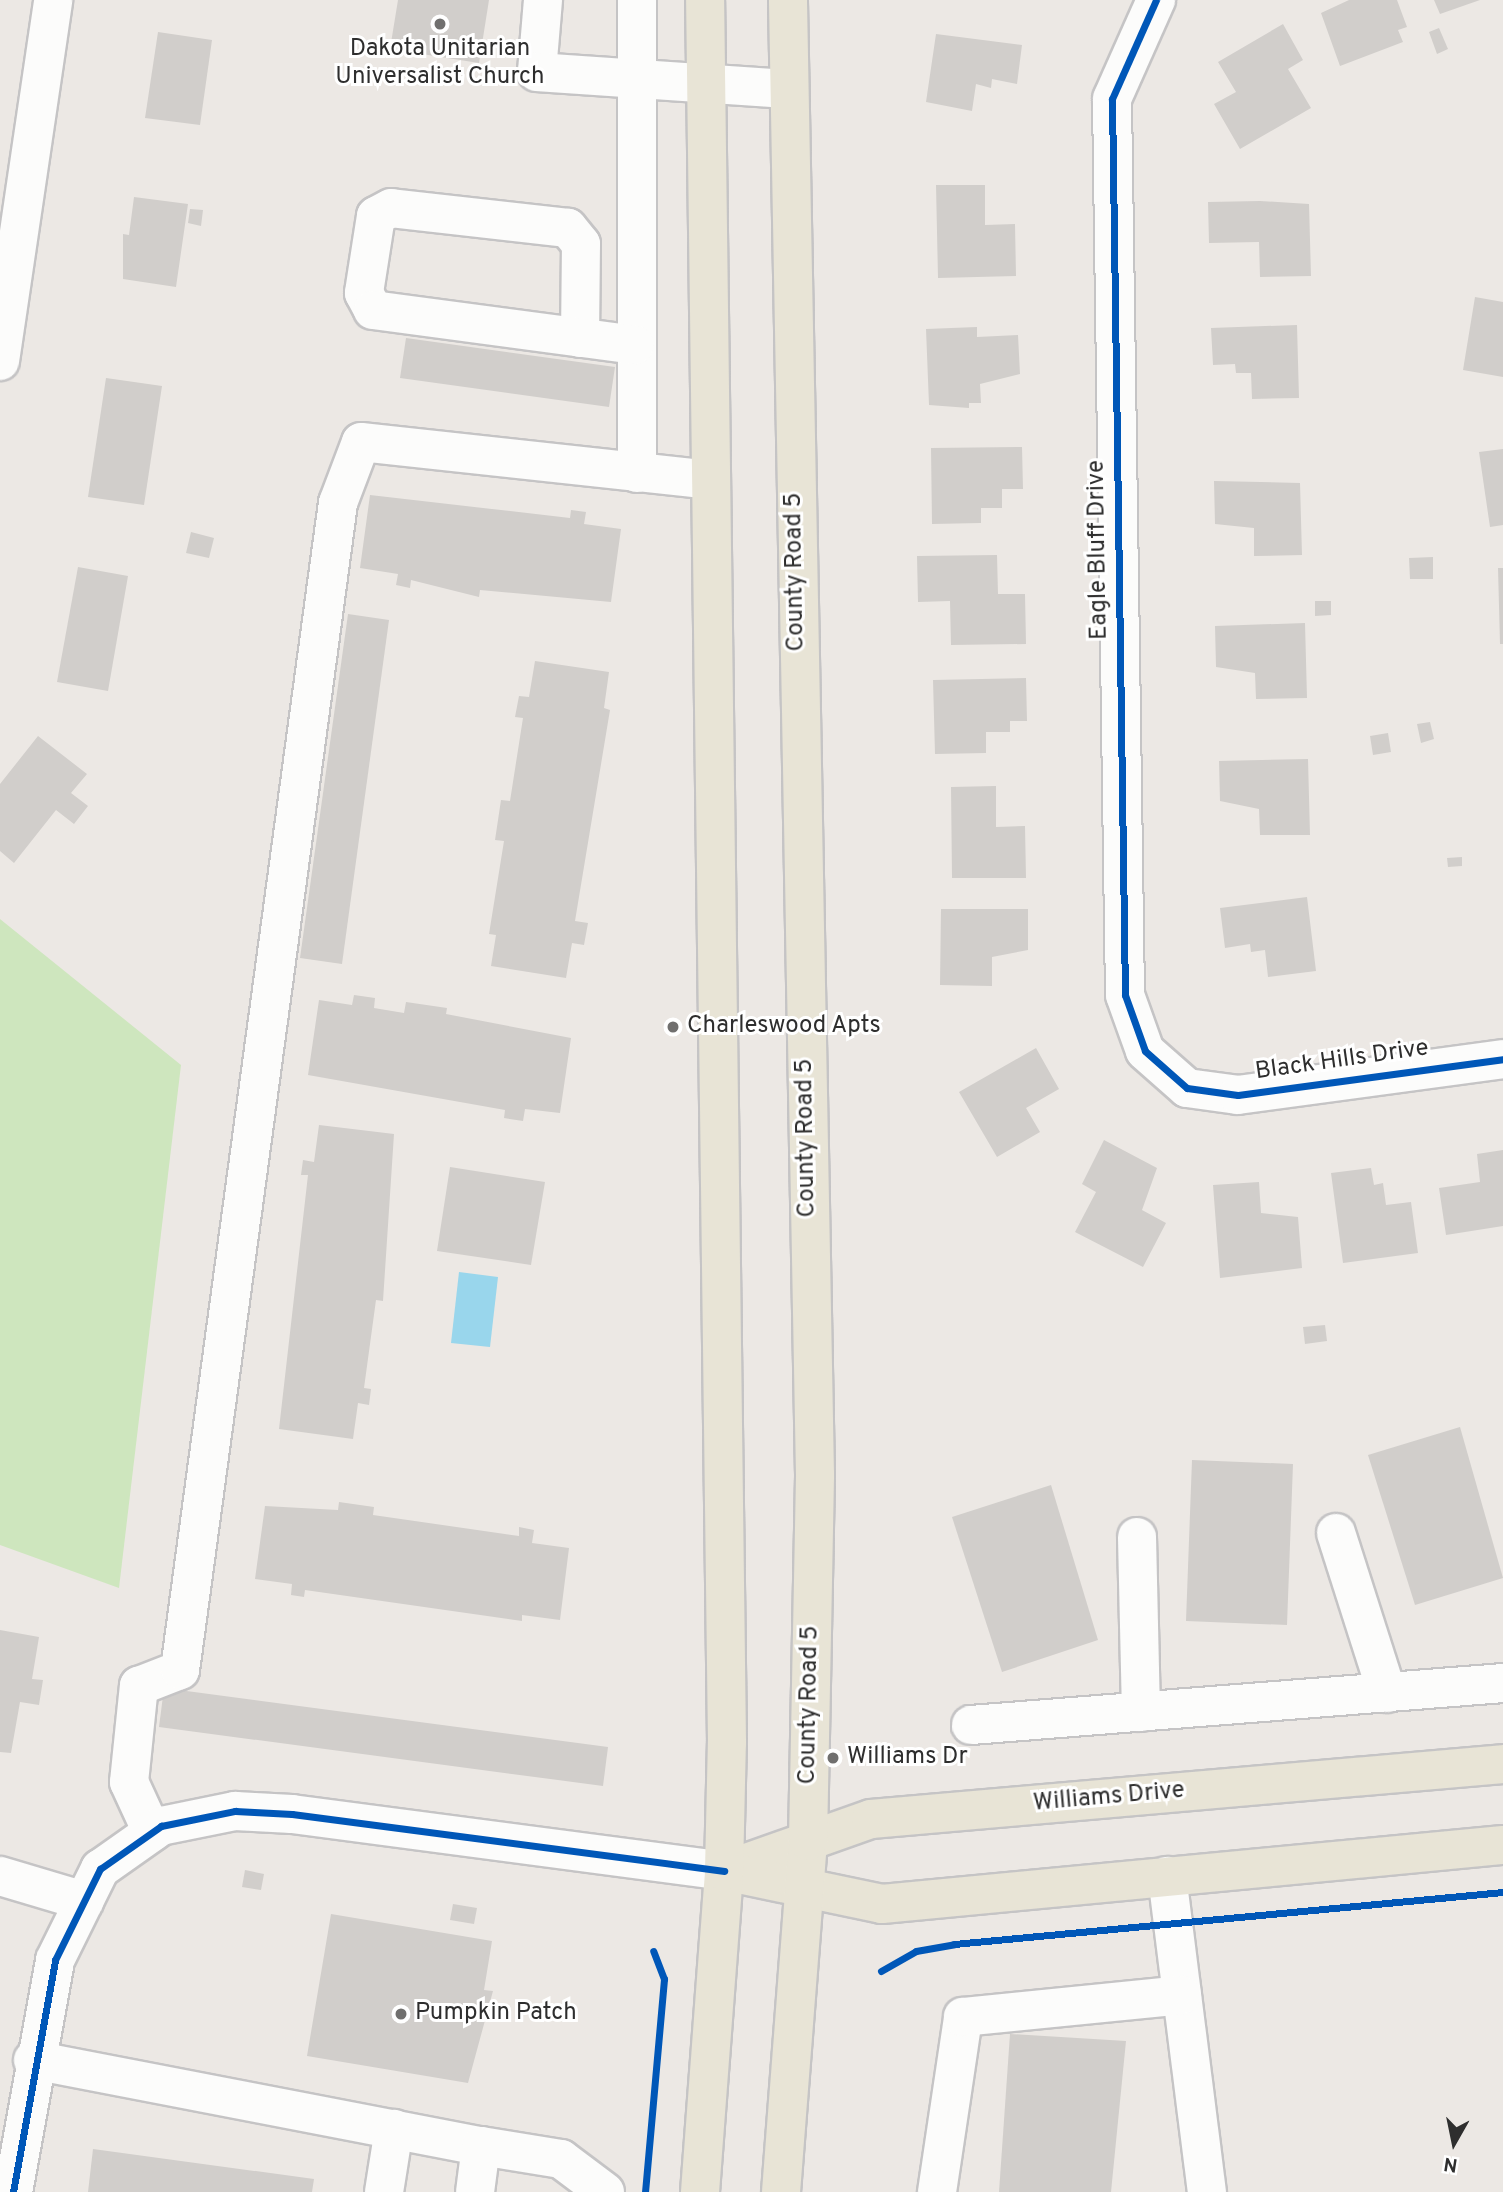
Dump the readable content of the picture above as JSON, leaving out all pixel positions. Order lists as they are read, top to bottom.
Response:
{
  "streets": {
    "main road": ["County Road 5", "Williams Drive"],
    "street": ["Eagle Bluff Drive", "Black Hills Drive"]
  },
  "crossings": [
    ["Eagle Bluff Drive", "Black Hills Drive"],
    ["County Road 5", "Williams Drive"]
  ],
  "places": [
    "Dakota Unitarian Universalist Church",
    "Charleswood Apts",
    "Williams Dr",
    "Pumpkin Patch"
  ],
  "north": "bottom"
}
